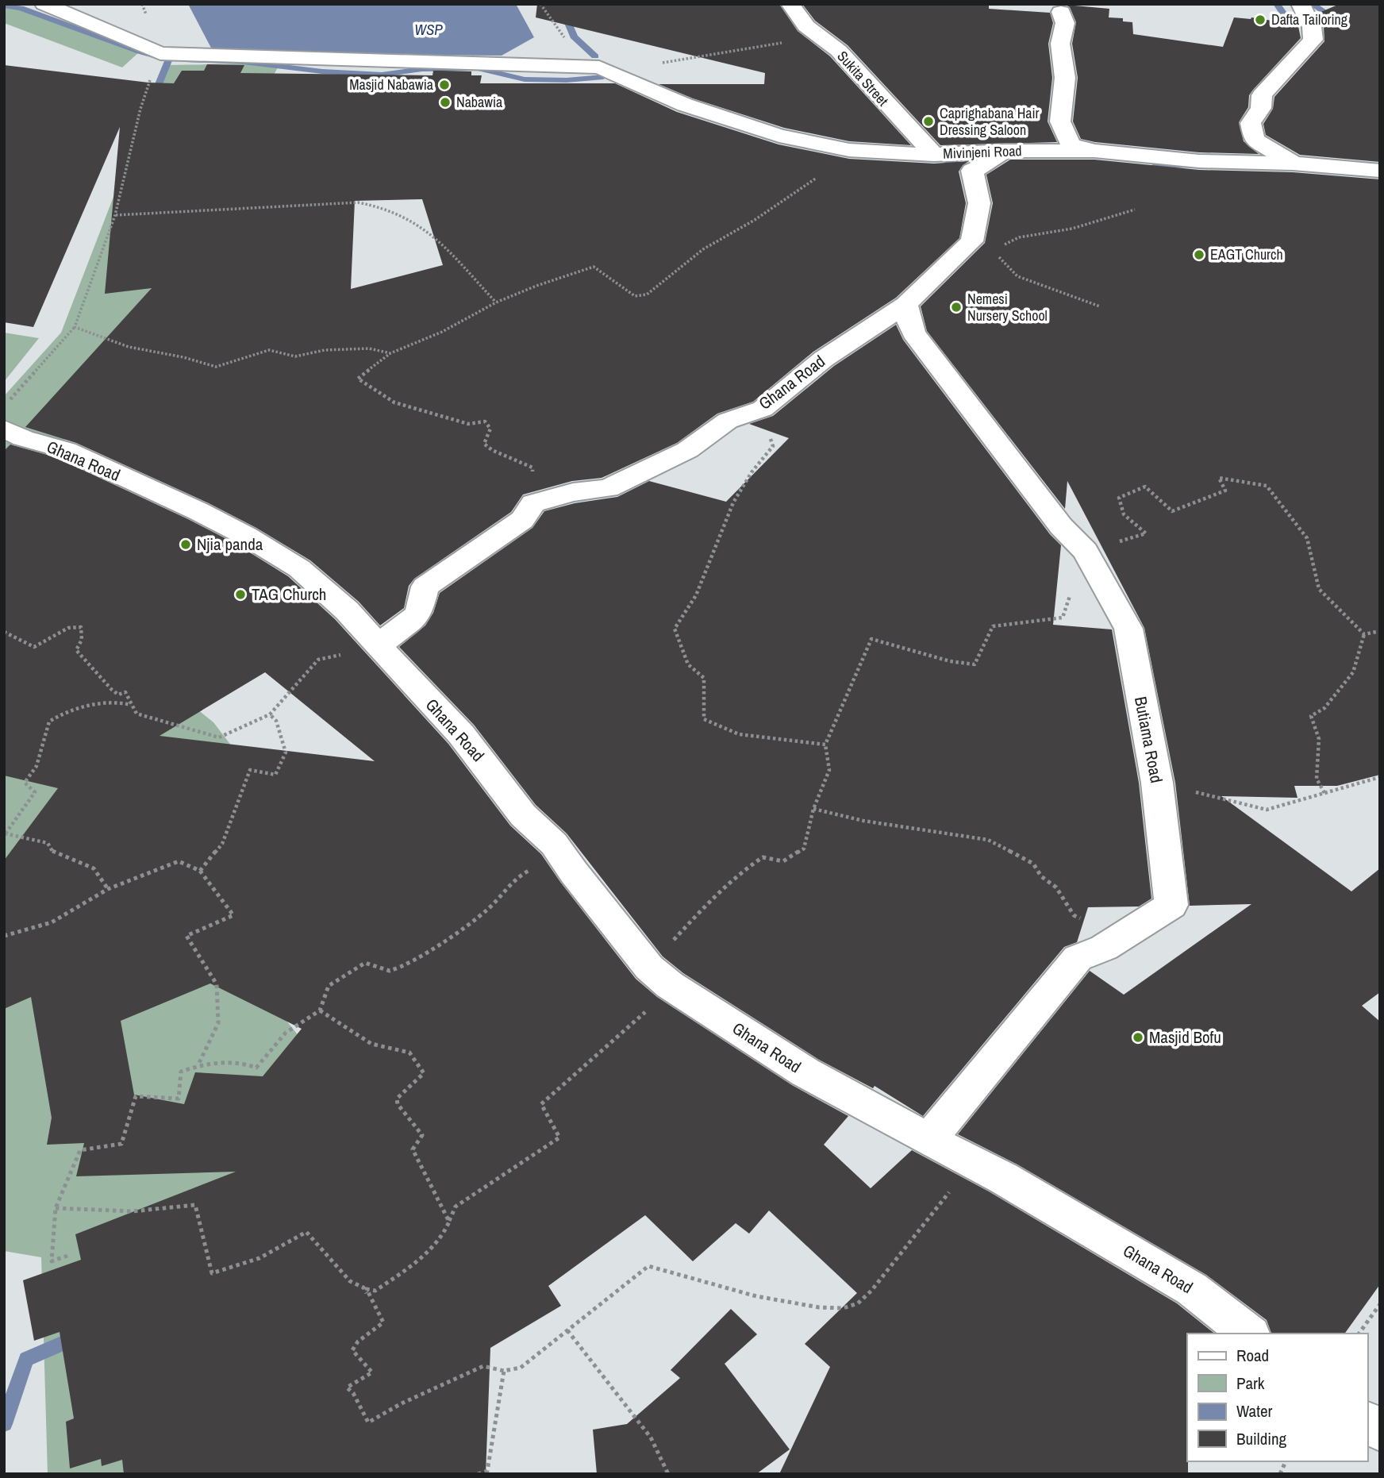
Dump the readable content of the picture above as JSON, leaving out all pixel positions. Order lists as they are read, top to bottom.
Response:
{
  "streets": {
    "street": [
      "Sukita Street",
      "Mivinjeni Road",
      "Ghana Road",
      "Butiama Road"
    ]
  },
  "crossings": [
    ["Sukita Street", "Mivinjeni Road"],
    ["Ghana Road", "Butiama Road"]
  ],
  "water": ["WSP"],
  "places": [
    "Dafta Tailoring",
    "Masjid Nabawia",
    "Nabawia",
    "Caprighabana Hair Dressing Saloon",
    "EAGT Church",
    "Nemesi Nursery School",
    "Njia panda",
    "TAG Church",
    "Masjid Bofu"
  ],
  "legend": [
    "Road",
    "Park",
    "Water",
    "Building"
  ]
}
